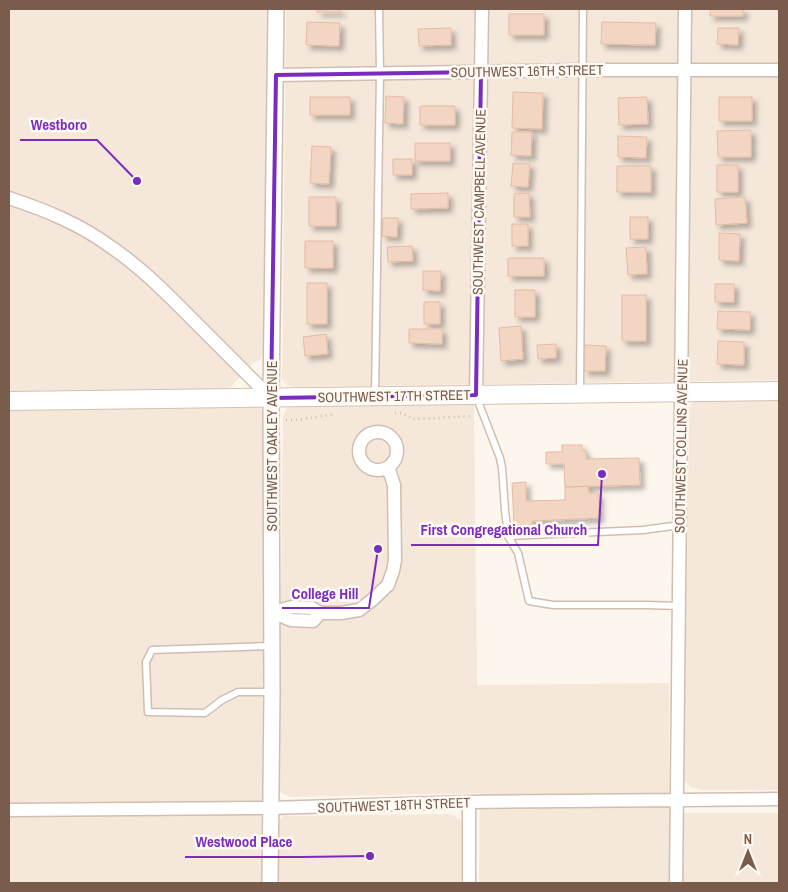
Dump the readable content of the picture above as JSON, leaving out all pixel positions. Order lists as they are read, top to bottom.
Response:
{
  "streets": {
    "main road": ["SOUTHWEST 17TH STREET"],
    "street": [
      "SOUTHWEST 16TH STREET",
      "SOUTHWEST CAMPBELL AVENUE",
      "SOUTHWEST OAKLEY AVENUE",
      "SOUTHWEST COLLINS AVENUE",
      "SOUTHWEST 18TH STREET"
    ]
  },
  "crossings": [
    ["SOUTHWEST 16TH STREET", "SOUTHWEST CAMPBELL AVENUE"],
    ["SOUTHWEST 16TH STREET", "SOUTHWEST OAKLEY AVENUE"],
    ["SOUTHWEST 16TH STREET", "SOUTHWEST COLLINS AVENUE"],
    ["SOUTHWEST CAMPBELL AVENUE", "SOUTHWEST 17TH STREET"],
    ["SOUTHWEST 17TH STREET", "SOUTHWEST OAKLEY AVENUE"],
    ["SOUTHWEST 17TH STREET", "SOUTHWEST COLLINS AVENUE"],
    ["SOUTHWEST OAKLEY AVENUE", "SOUTHWEST 18TH STREET"],
    ["SOUTHWEST COLLINS AVENUE", "SOUTHWEST 18TH STREET"]
  ],
  "places": [
    "Westboro",
    "First Congregational Church",
    "College Hill",
    "Westwood Place"
  ],
  "north": "top"
}
